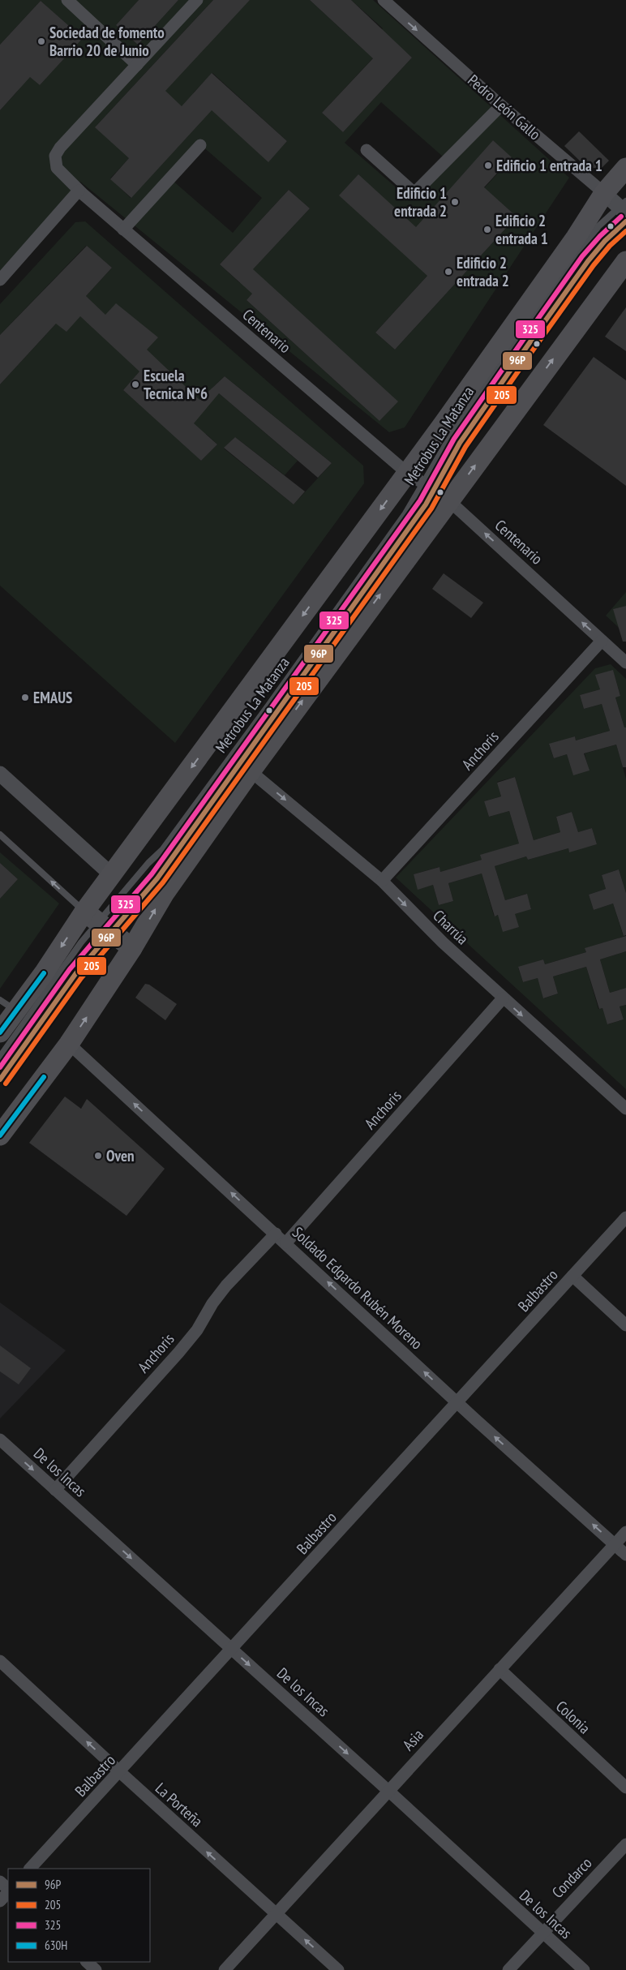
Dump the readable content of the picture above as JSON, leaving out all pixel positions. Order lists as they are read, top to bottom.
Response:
{
  "streets": {
    "street": [
      "Pedro León Gallo",
      "Centenario",
      "Anchoris",
      "Charrúa",
      "Soldado Edgardo Rubén Moreno",
      "Balbastro",
      "De los Incas",
      "Colonia",
      "Asia",
      "La Porteña",
      "Condarco"
    ],
    "lane": ["Metrobus La Matanza"]
  },
  "crossings": [
    ["Pedro León Gallo", "Metrobus La Matanza"],
    ["Centenario", "Metrobus La Matanza"],
    ["Centenario", "Anchoris"],
    ["Anchoris", "Charrúa"],
    ["Anchoris", "Soldado Edgardo Rubén Moreno"],
    ["Anchoris", "De los Incas"],
    ["Soldado Edgardo Rubén Moreno", "Balbastro"],
    ["Soldado Edgardo Rubén Moreno", "Asia"],
    ["Balbastro", "De los Incas"],
    ["Balbastro", "La Porteña"],
    ["De los Incas", "Asia"],
    ["De los Incas", "Condarco"],
    ["Colonia", "Asia"],
    ["Asia", "La Porteña"]
  ],
  "one_way": [
    "Pedro León Gallo",
    "Charrúa",
    "Soldado Edgardo Rubén Moreno",
    "De los Incas",
    "La Porteña"
  ],
  "places": [
    "Sociedad de fomento Barrio 20 de Junio",
    "Edificio 1 entrada 1",
    "Edificio 1 entrada 2",
    "Edificio 2 entrada 1",
    "Edificio 2 entrada 2",
    "Escuela Tecnica Nº6",
    "EMAUS",
    "Oven"
  ],
  "lines": [
    "transit line 325",
    "transit line 96P",
    "transit line 205",
    "transit line 630H"
  ],
  "legend": [
    "96P",
    "205",
    "325",
    "630H"
  ]
}
